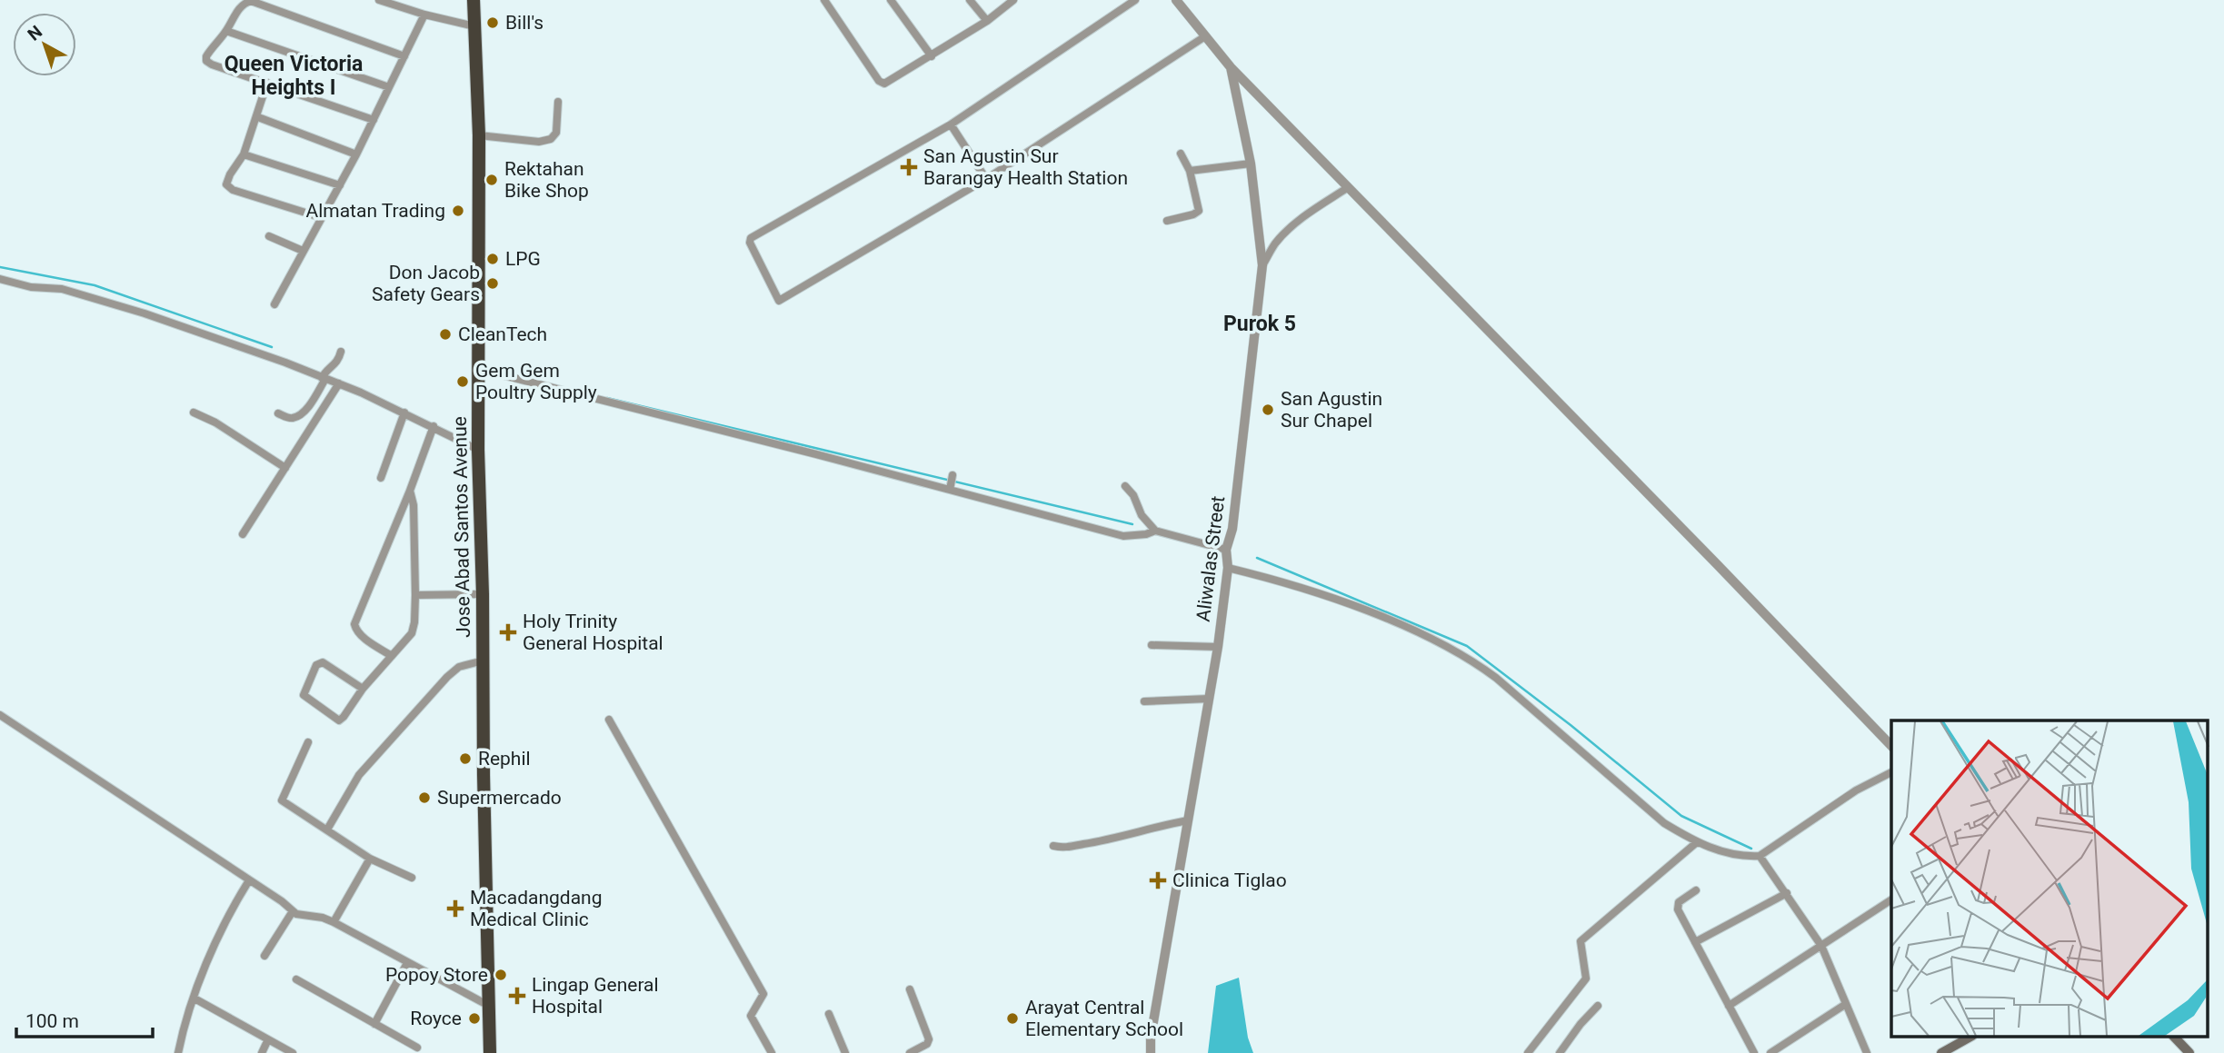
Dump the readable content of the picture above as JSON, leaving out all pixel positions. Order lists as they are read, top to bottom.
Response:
{
  "streets": {
    "highway": ["Jose Abad Santos Avenue"],
    "street": ["Aliwalas Street"]
  },
  "districts": ["Queen Victoria Heights I", "Purok 5"],
  "places": {
    "other": [
      "Bill's",
      "Rektahan Bike Shop",
      "Almatan Trading",
      "LPG",
      "Don Jacob Safety Gears",
      "CleanTech",
      "Gem Gem Poultry Supply",
      "San Agustin Sur Chapel",
      "Rephil",
      "Supermercado",
      "Popoy Store",
      "Royce",
      "Arayat Central Elementary School"
    ],
    "health": [
      "San Agustin Sur Barangay Health Station",
      "Holy Trinity General Hospital",
      "Clinica Tiglao",
      "Macadangdang Medical Clinic",
      "Lingap General Hospital"
    ]
  },
  "scale_bar": "100 m",
  "north": "top left"
}
